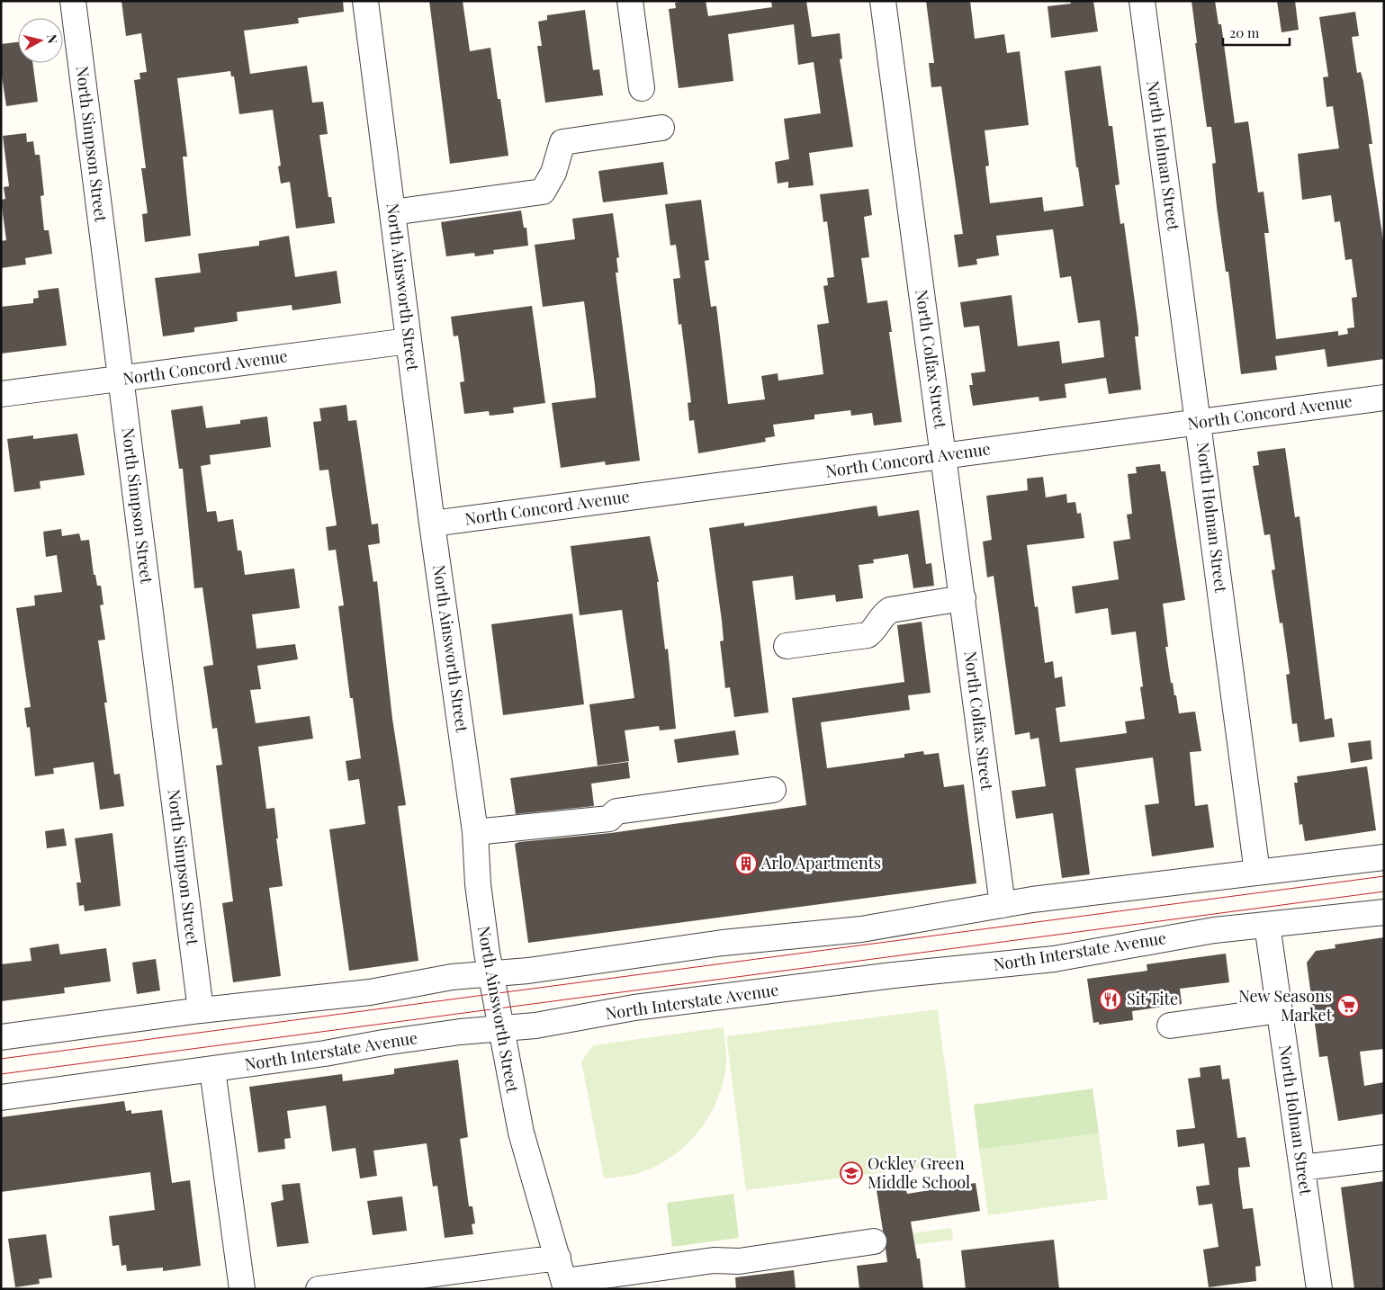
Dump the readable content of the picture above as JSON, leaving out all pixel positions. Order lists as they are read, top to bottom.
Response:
{
  "streets": {
    "street": [
      "North Simpson Street",
      "North Holman Street",
      "North Ainsworth Street",
      "North Colfax Street",
      "North Concord Avenue",
      "North Interstate Avenue"
    ]
  },
  "crossings": [
    ["North Simpson Street", "North Concord Avenue"],
    ["North Holman Street", "North Concord Avenue"],
    ["North Holman Street", "North Interstate Avenue"],
    ["North Ainsworth Street", "North Concord Avenue"],
    ["North Ainsworth Street", "North Interstate Avenue"],
    ["North Colfax Street", "North Concord Avenue"]
  ],
  "places": {
    "building": ["Arlo Apartments"],
    "restaurant": ["Sit Tite"],
    "supermarket": ["New Seasons Market"],
    "school or university": ["Ockley Green Middle School"]
  },
  "scale_bar": "20 m",
  "north": "right"
}
